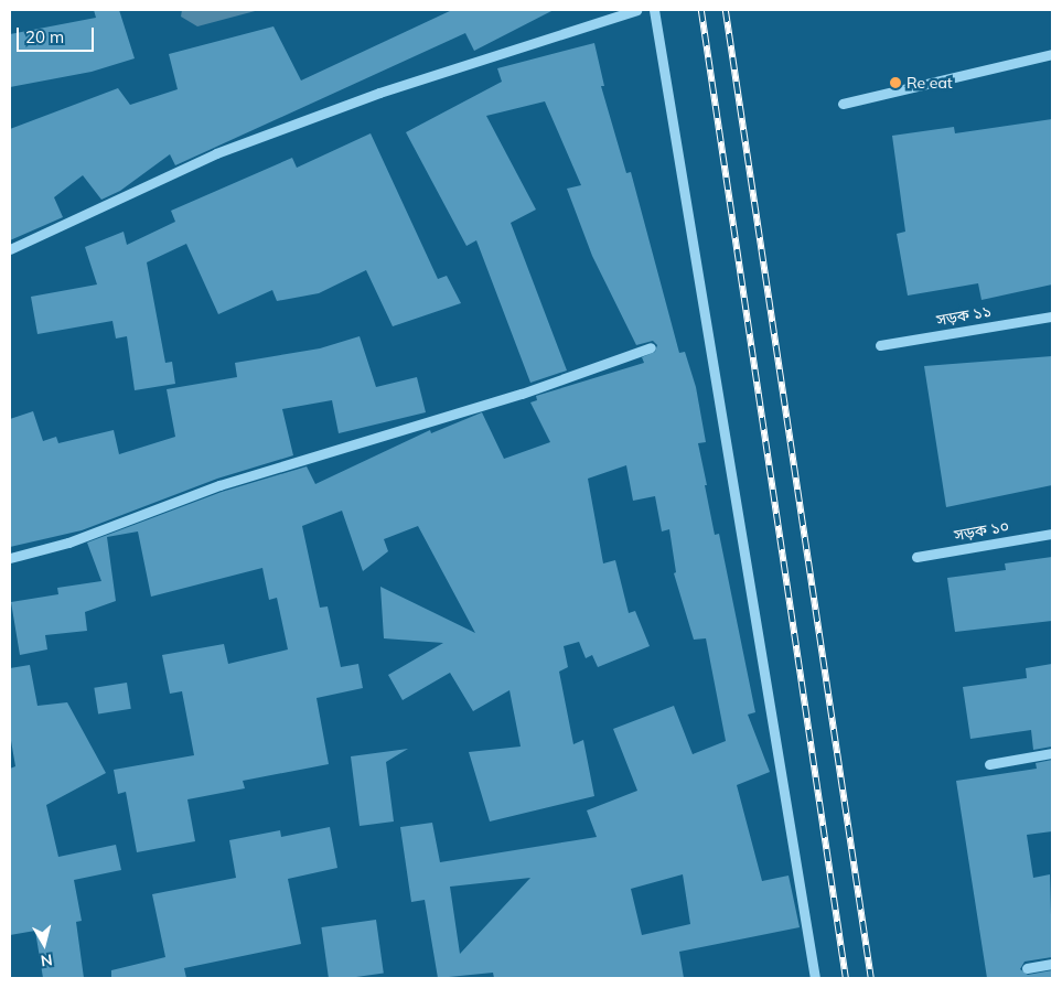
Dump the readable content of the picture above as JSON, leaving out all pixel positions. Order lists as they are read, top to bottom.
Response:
{
  "streets": {
    "street": ["সড়ক ১১", "সড়ক ১০"]
  },
  "places": ["Re eat"],
  "scale_bar": "20 m",
  "north": "bottom"
}
